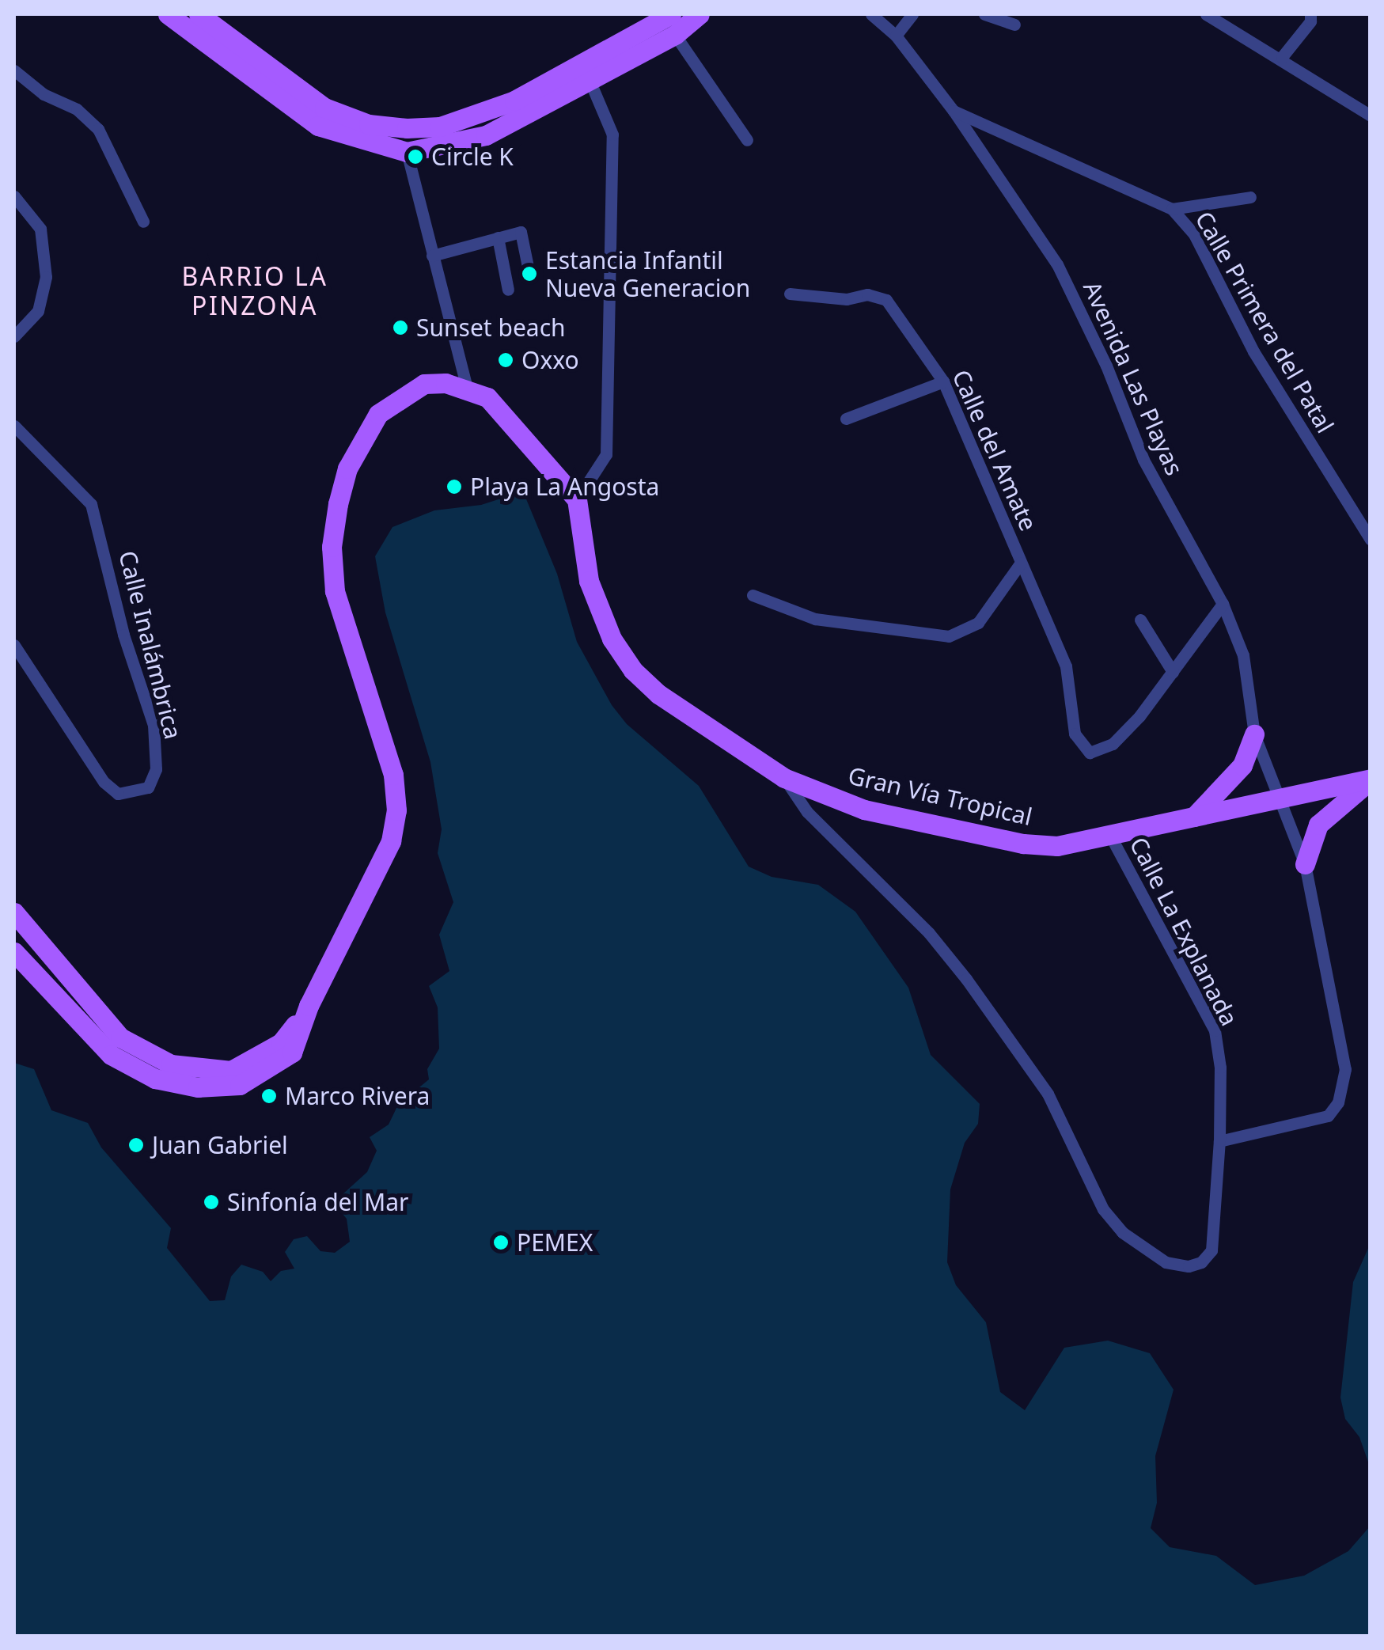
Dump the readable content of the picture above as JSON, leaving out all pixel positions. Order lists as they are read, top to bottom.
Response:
{
  "streets": {
    "main road": ["Gran Vía Tropical"],
    "street": [
      "Calle Primera del Patal",
      "Avenida Las Playas",
      "Calle del Amate",
      "Calle Inalámbrica",
      "Calle La Explanada"
    ]
  },
  "crossings": [
    ["Calle Primera del Patal", "Avenida Las Playas"],
    ["Avenida Las Playas", "Calle del Amate"],
    ["Avenida Las Playas", "Gran Vía Tropical"],
    ["Avenida Las Playas", "Calle La Explanada"],
    ["Gran Vía Tropical", "Calle La Explanada"]
  ],
  "districts": ["BARRIO LA PINZONA"],
  "places": [
    "Circle K",
    "Estancia Infantil Nueva Generacion",
    "Sunset beach",
    "Oxxo",
    "Playa La Angosta",
    "Marco Rivera",
    "Juan Gabriel",
    "Sinfonía del Mar",
    "PEMEX"
  ]
}
